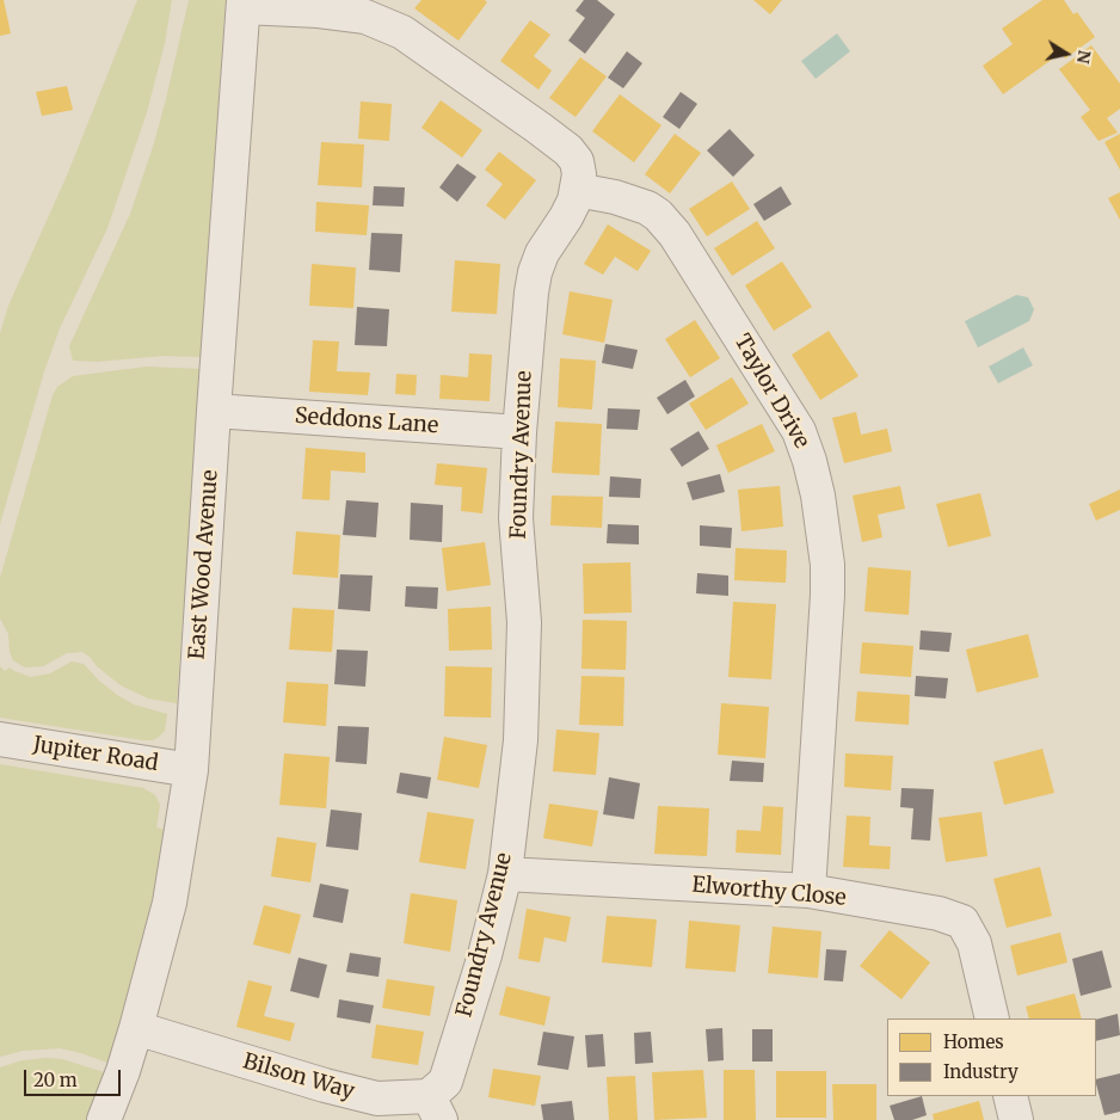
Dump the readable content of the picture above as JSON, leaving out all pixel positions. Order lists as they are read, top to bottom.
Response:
{
  "streets": {
    "street": [
      "Taylor Drive",
      "Seddons Lane",
      "Foundry Avenue",
      "East Wood Avenue",
      "Jupiter Road",
      "Elworthy Close",
      "Bilson Way"
    ]
  },
  "crossings": [
    ["Taylor Drive", "Foundry Avenue"],
    ["Taylor Drive", "Elworthy Close"],
    ["Seddons Lane", "Foundry Avenue"],
    ["Seddons Lane", "East Wood Avenue"],
    ["Foundry Avenue", "East Wood Avenue"],
    ["Foundry Avenue", "Elworthy Close"],
    ["Foundry Avenue", "Bilson Way"],
    ["East Wood Avenue", "Jupiter Road"],
    ["East Wood Avenue", "Bilson Way"]
  ],
  "legend": ["Homes", "Industry"],
  "scale_bar": "20 m",
  "north": "right"
}
